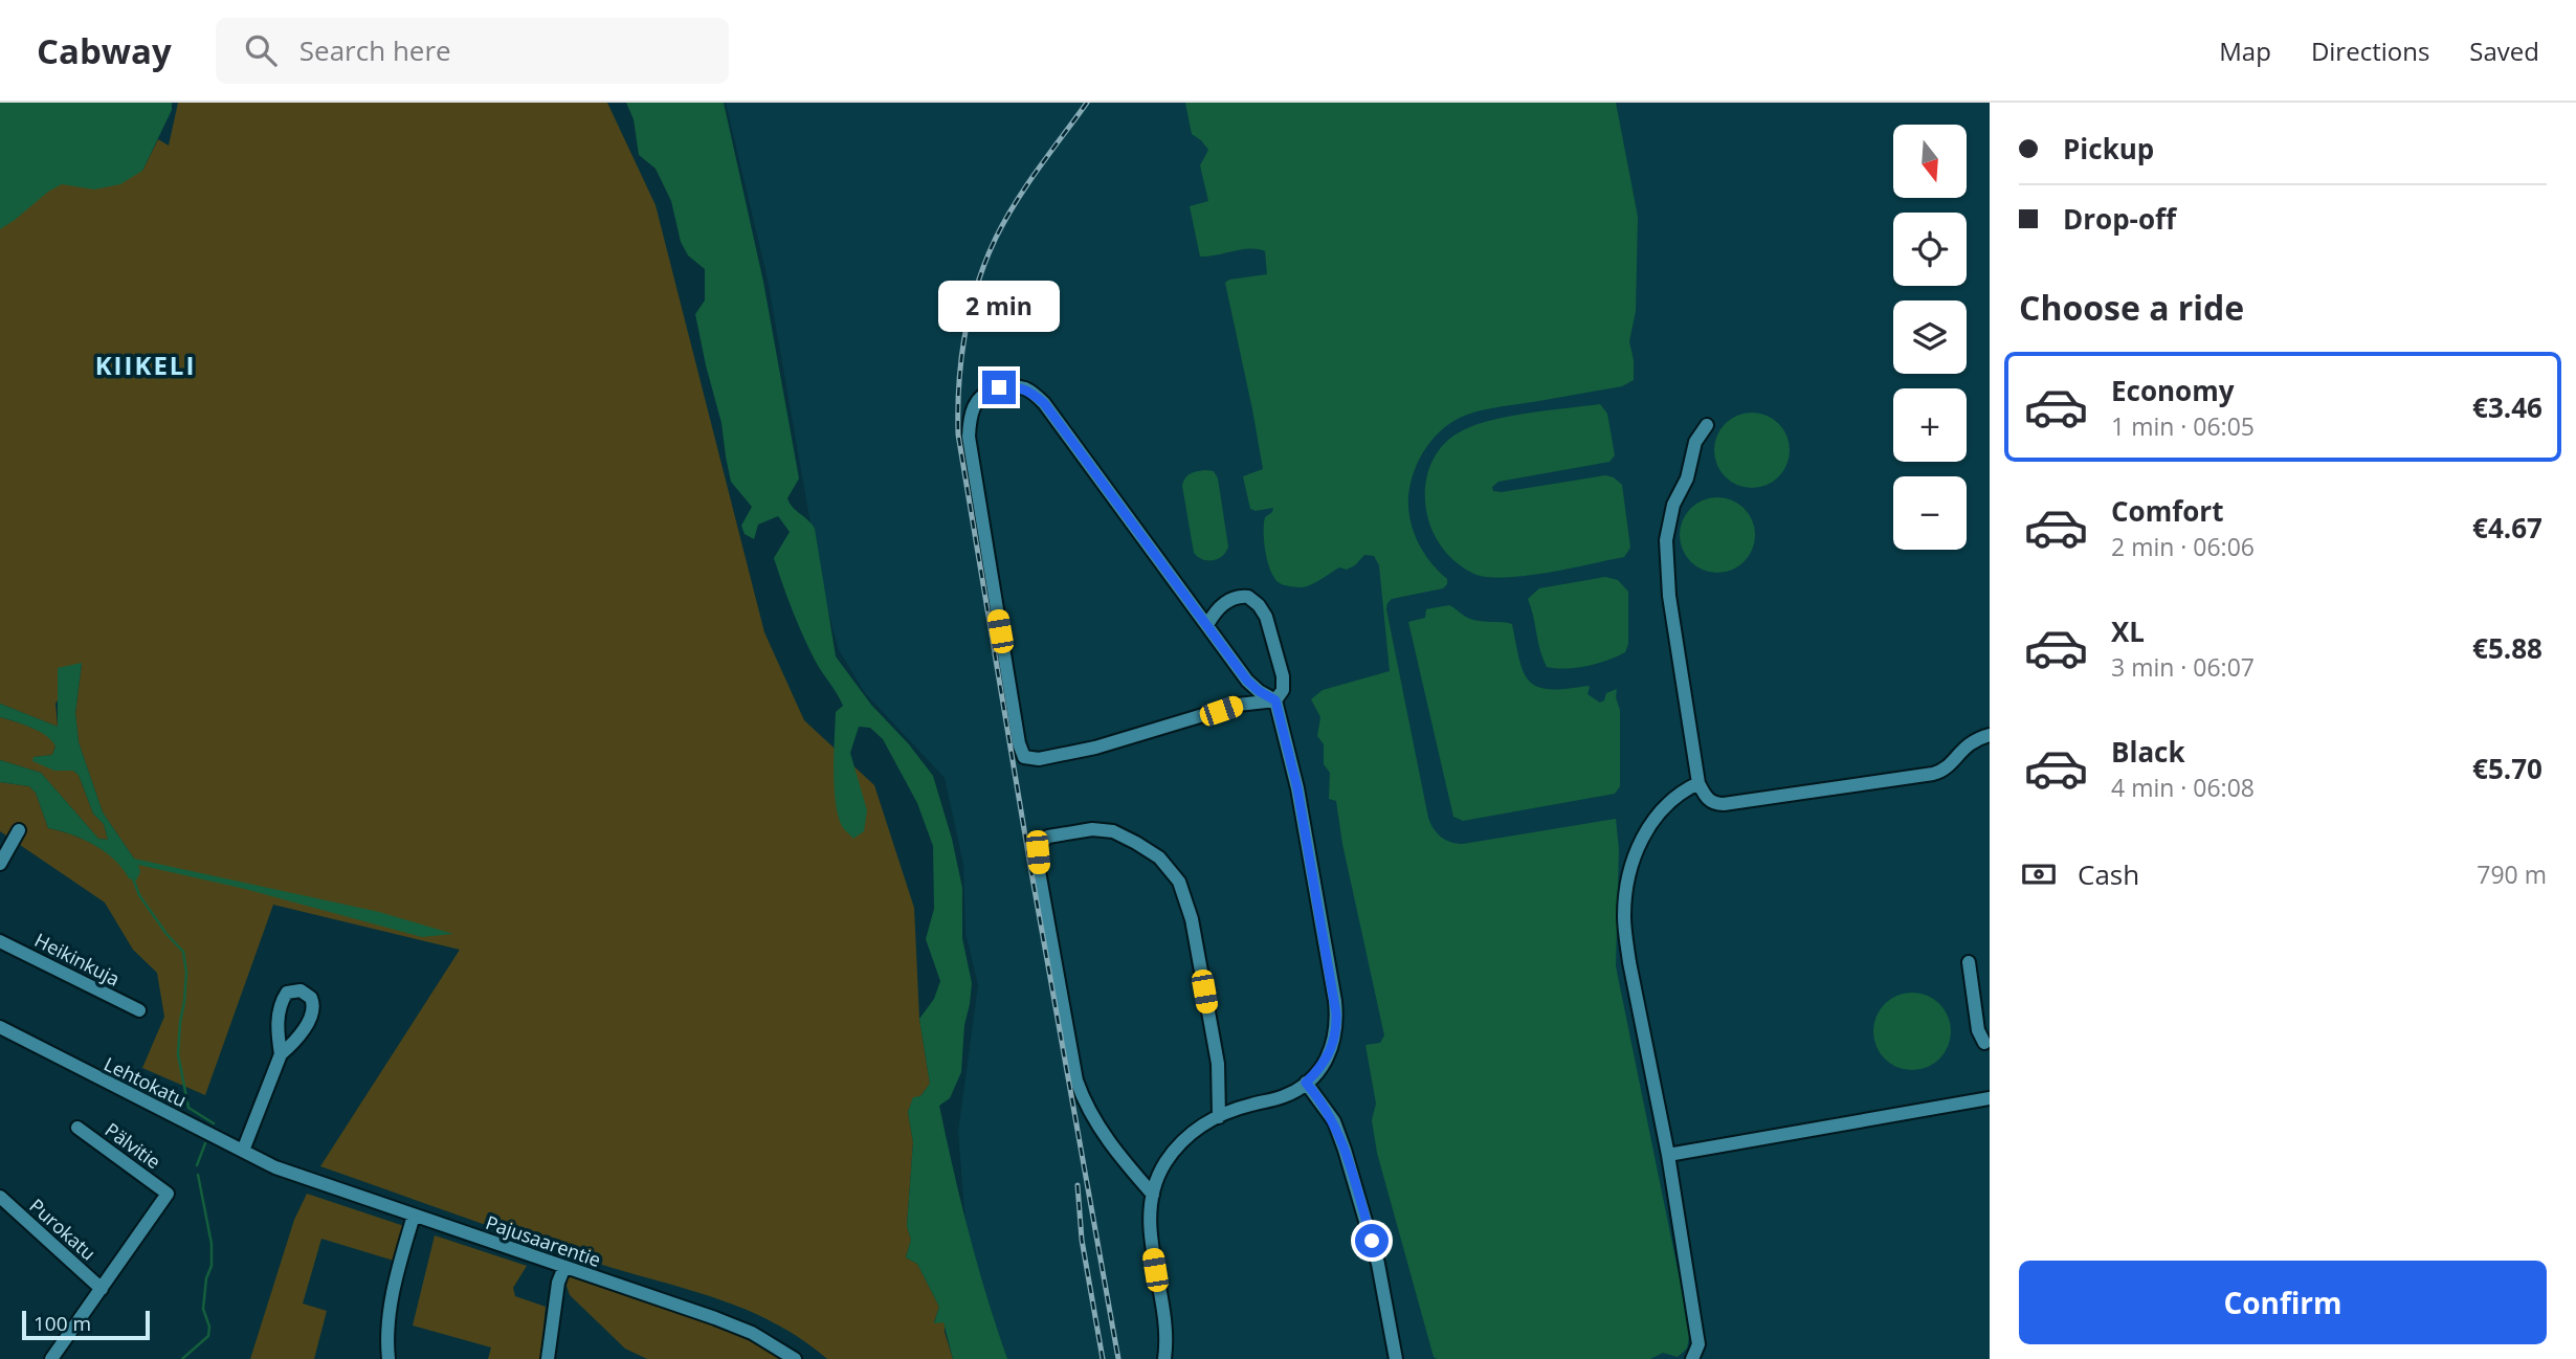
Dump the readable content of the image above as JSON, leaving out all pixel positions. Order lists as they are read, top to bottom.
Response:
{
  "streets": {
    "street": [
      "Heikinkuja",
      "Lehtokatu",
      "Pälvitie",
      "Purokatu",
      "Pajusaarentie"
    ]
  },
  "crossings": [
    ["Lehtokatu", "Pajusaarentie"],
    ["Pälvitie", "Purokatu"]
  ],
  "districts": ["KIIKELI"],
  "scale_bar": "100 m",
  "north": "bottom",
  "page": {
    "header": "Cabway",
    "search": "Search here",
    "nav": ["Map", "Directions", "Saved"],
    "banner": ["Pickup", "Drop-off"],
    "map_buttons": ["+", "−"],
    "heading": "Choose a ride",
    "bubble": "2 min",
    "list": [
      {
        "name": "Economy",
        "note": "1 min · 06:05",
        "value": "€3.46"
      },
      {
        "name": "Comfort",
        "note": "2 min · 06:06",
        "value": "€4.67"
      },
      {
        "name": "XL",
        "note": "3 min · 06:07",
        "value": "€5.88"
      },
      {
        "name": "Black",
        "note": "4 min · 06:08",
        "value": "€5.70"
      }
    ],
    "pay": ["Cash", "790 m"],
    "buttons": "Confirm",
    "scale": "100 m"
  }
}
